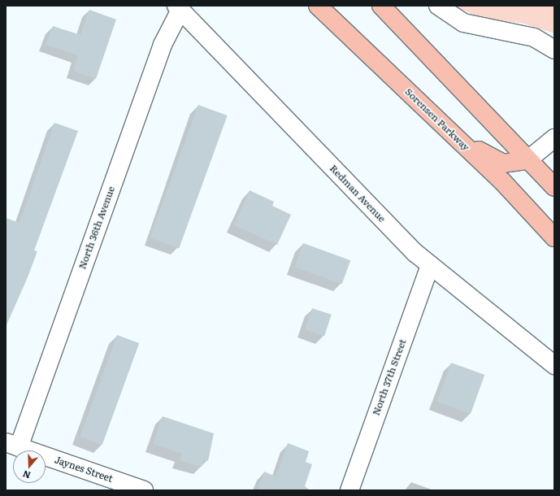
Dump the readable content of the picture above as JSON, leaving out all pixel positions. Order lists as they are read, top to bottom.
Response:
{
  "streets": {
    "main road": ["Sorensen Parkway"],
    "street": [
      "Redman Avenue",
      "North 36th Avenue",
      "North 37th Street",
      "Jaynes Street"
    ]
  },
  "crossings": [
    ["Redman Avenue", "North 36th Avenue"],
    ["Redman Avenue", "North 37th Street"],
    ["North 36th Avenue", "Jaynes Street"]
  ],
  "north": "bottom"
}
